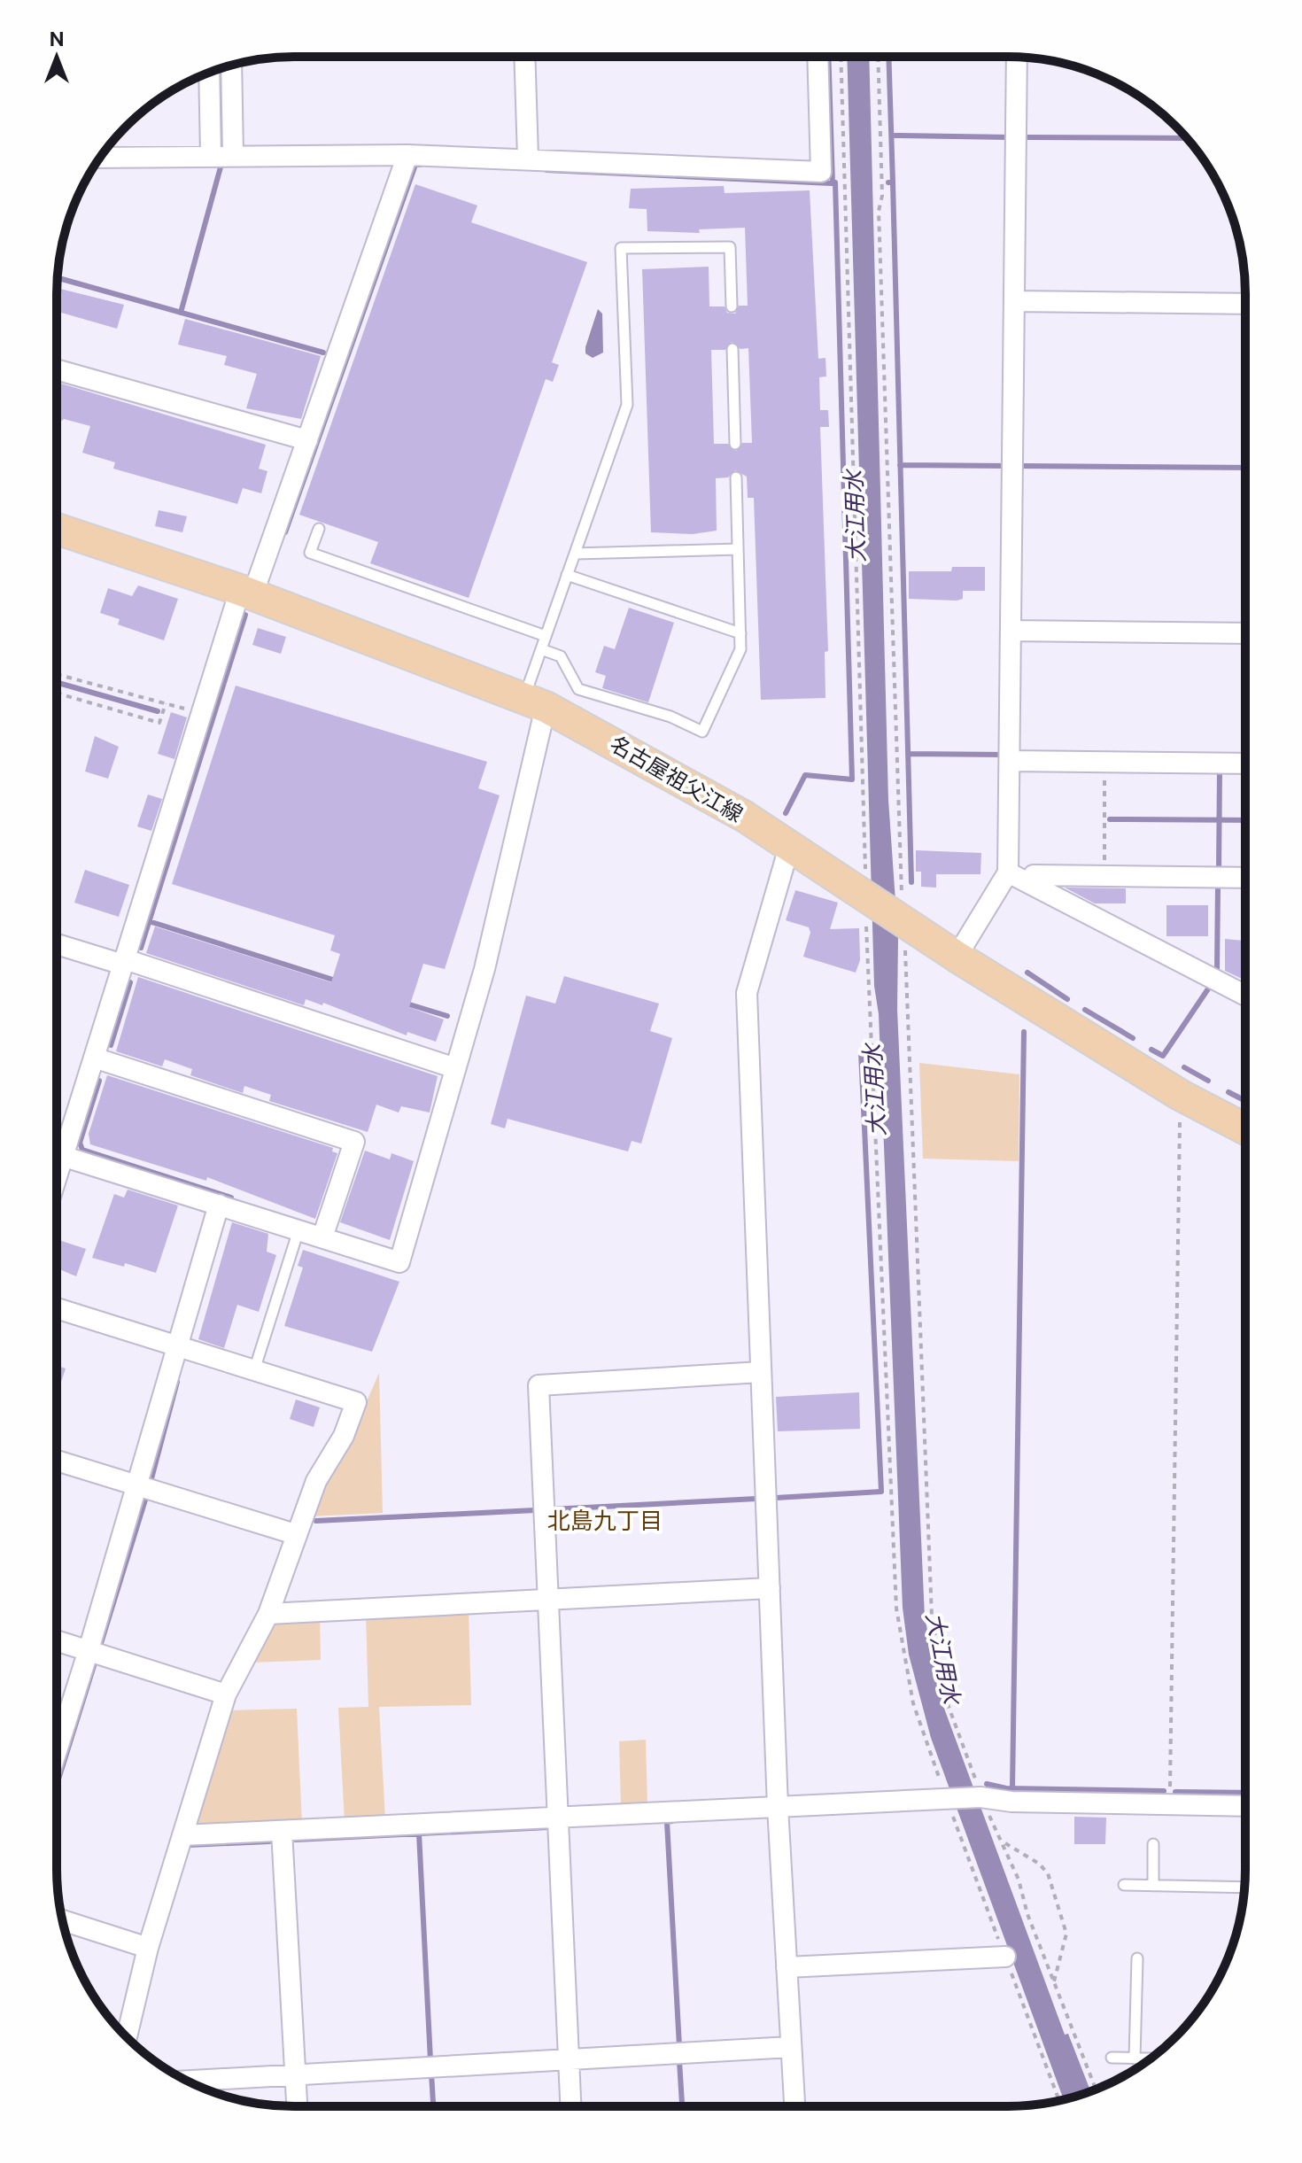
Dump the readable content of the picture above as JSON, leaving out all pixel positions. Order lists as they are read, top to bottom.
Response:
{
  "streets": {
    "main road": ["名古屋祖父江線"]
  },
  "districts": ["北島九丁目"],
  "water": ["大江用水"],
  "north": "top"
}
